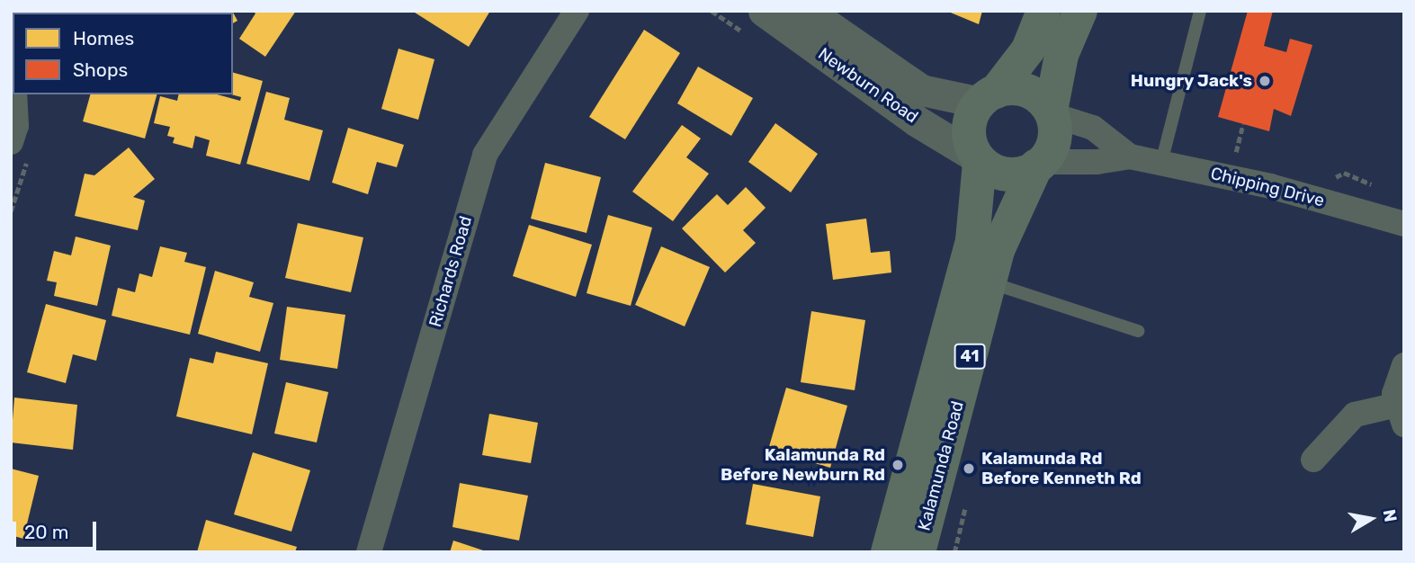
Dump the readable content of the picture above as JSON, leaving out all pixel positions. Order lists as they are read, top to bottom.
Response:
{
  "streets": {
    "main road": ["41", "Kalamunda Road"],
    "street": ["Newburn Road", "Chipping Drive", "Richards Road"]
  },
  "crossings": [
    ["Newburn Road", "Chipping Drive"],
    ["Newburn Road", "Kalamunda Road"],
    ["Chipping Drive", "Kalamunda Road"]
  ],
  "places": ["Hungry Jack's", "Kalamunda Rd Before Newburn Rd", "Kalamunda Rd Before Kenneth Rd"],
  "legend": ["Homes", "Shops"],
  "scale_bar": "20 m",
  "north": "right"
}
